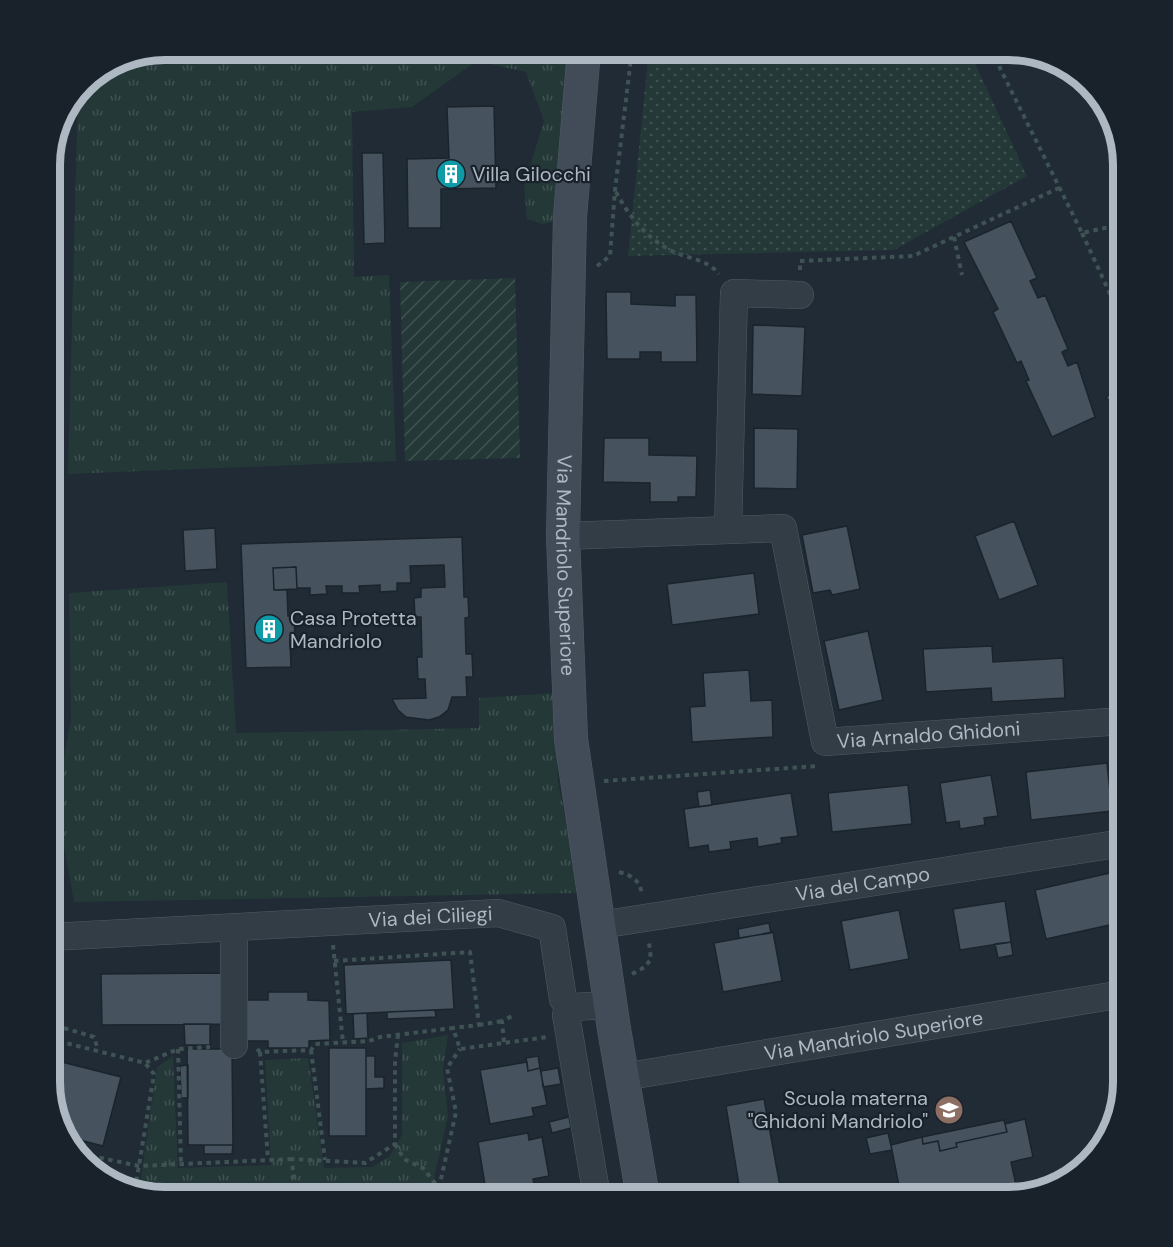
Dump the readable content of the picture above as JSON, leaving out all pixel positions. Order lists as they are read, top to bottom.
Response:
{
  "streets": {
    "street": [
      "Via Mandriolo Superiore",
      "Via Arnaldo Ghidoni",
      "Via del Campo",
      "Via dei Ciliegi"
    ]
  },
  "crossings": [
    ["Via Mandriolo Superiore", "Via Arnaldo Ghidoni"],
    ["Via Mandriolo Superiore", "Via del Campo"]
  ],
  "places": {
    "building": ["Villa Gilocchi", "Casa Protetta Mandriolo"],
    "school or university": ["Scuola materna \"Ghidoni Mandriolo\""]
  }
}
